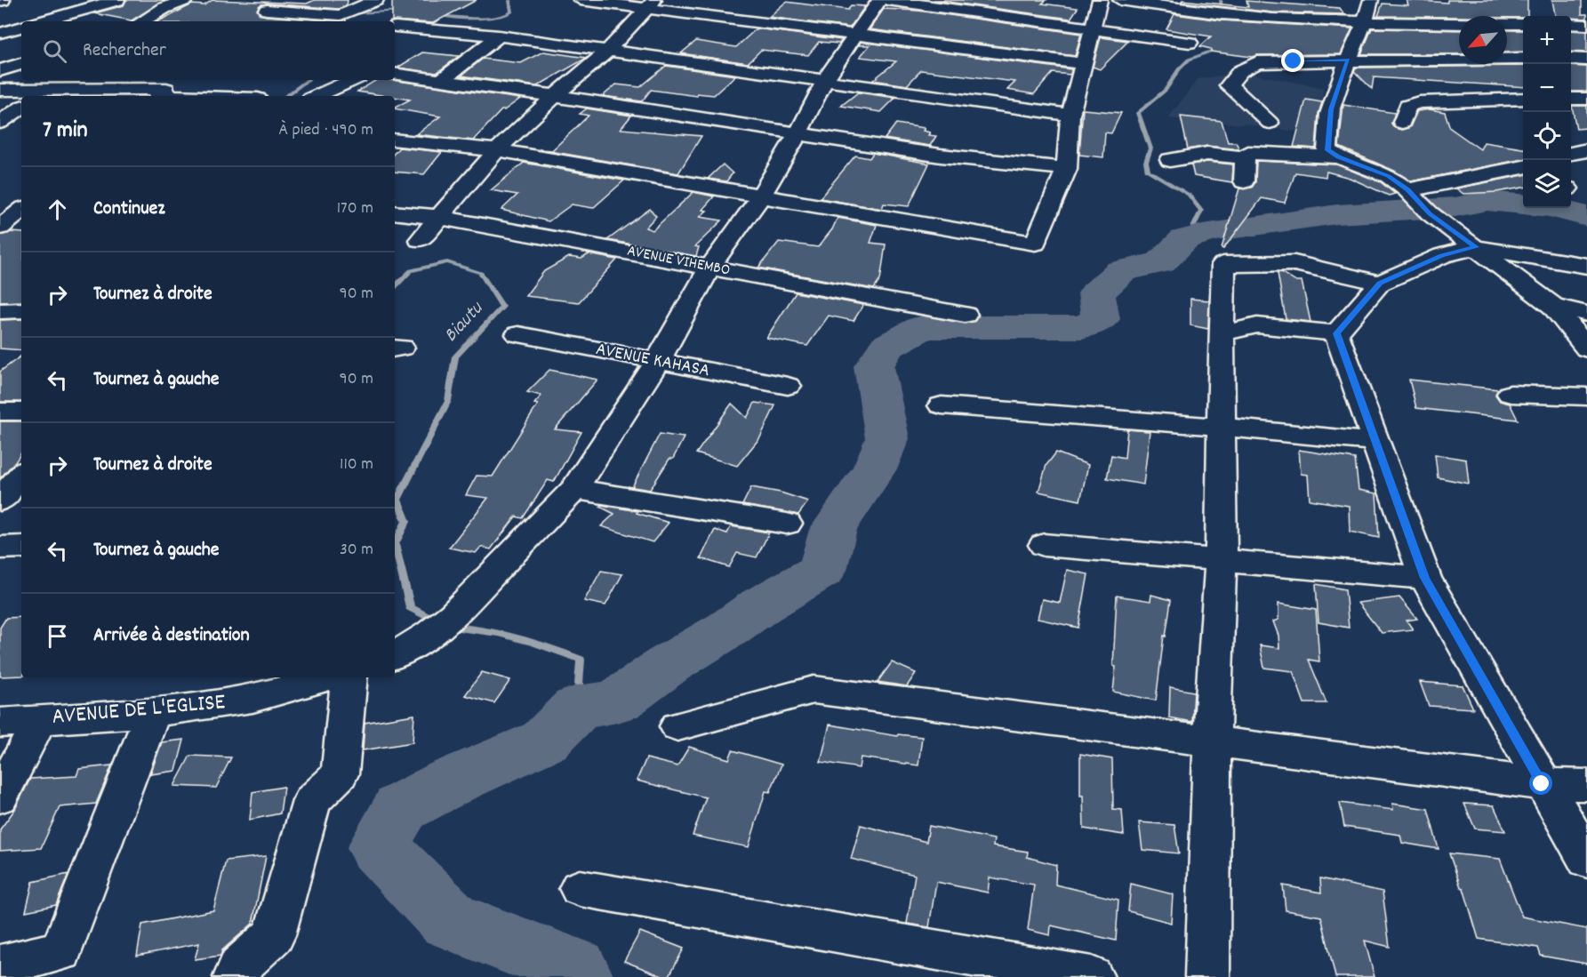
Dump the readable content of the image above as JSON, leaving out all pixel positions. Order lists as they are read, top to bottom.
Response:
{
  "streets": {
    "street": ["AVENUE VIHEMBO", "AVENUE KAHASA", "AVENUE DE L'EGLISE"]
  },
  "water": ["Biautu"],
  "north": "bottom left",
  "page": {
    "map_buttons": ["+", "−"],
    "search": "Rechercher",
    "heading": ["7 min", "À pied · 490 m"],
    "list": [
      ["Continuez", "170 m"],
      ["Tournez à droite", "90 m"],
      ["Tournez à gauche", "90 m"],
      ["Tournez à droite", "110 m"],
      ["Tournez à gauche", "30 m"],
      "Arrivée à destination"
    ]
  }
}
